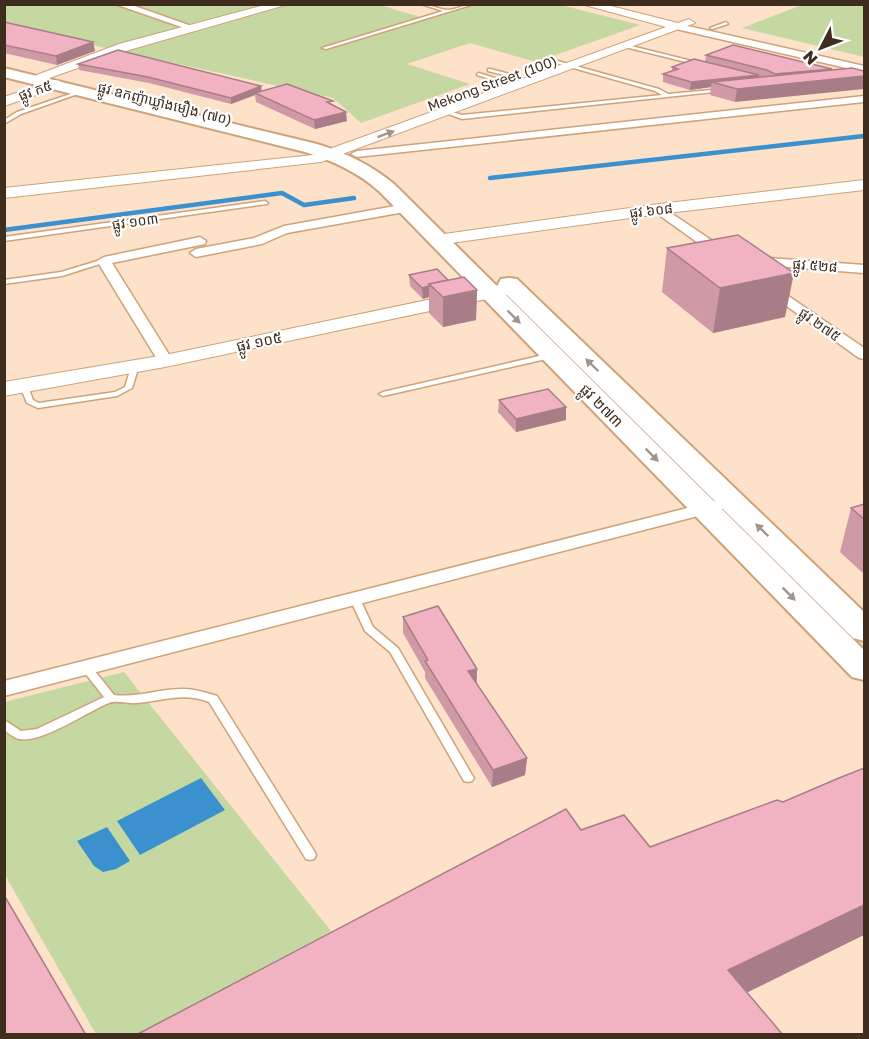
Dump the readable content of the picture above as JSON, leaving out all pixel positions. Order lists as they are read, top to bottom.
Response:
{
  "streets": {
    "main road": ["ផ្លូវ ឧកញ៉ាឃ្លាំងមឿង (៧០)", "ផ្លូវ ២៧៣"],
    "street": [
      "Mekong Street (100)",
      "ផ្លូវ ក៥",
      "ផ្លូវ ៦០៨",
      "ផ្លូវ ៥២៨",
      "ផ្លូវ ២៧៥",
      "ផ្លូវ ១០៥"
    ],
    "lane": ["ផ្លូវ ១០៣"]
  },
  "crossings": [
    ["Mekong Street (100)", "ផ្លូវ ឧកញ៉ាឃ្លាំងមឿង (៧០)"],
    ["Mekong Street (100)", "ផ្លូវ ២៧៣"],
    ["ផ្លូវ ក៥", "ផ្លូវ ឧកញ៉ាឃ្លាំងមឿង (៧០)"],
    ["ផ្លូវ ឧកញ៉ាឃ្លាំងមឿង (៧០)", "ផ្លូវ ២៧៣"],
    ["ផ្លូវ ៦០៨", "ផ្លូវ ៥២៨"],
    ["ផ្លូវ ៦០៨", "ផ្លូវ ២៧៣"],
    ["ផ្លូវ ១០៥", "ផ្លូវ ២៧៣"]
  ],
  "north": "bottom left"
}
